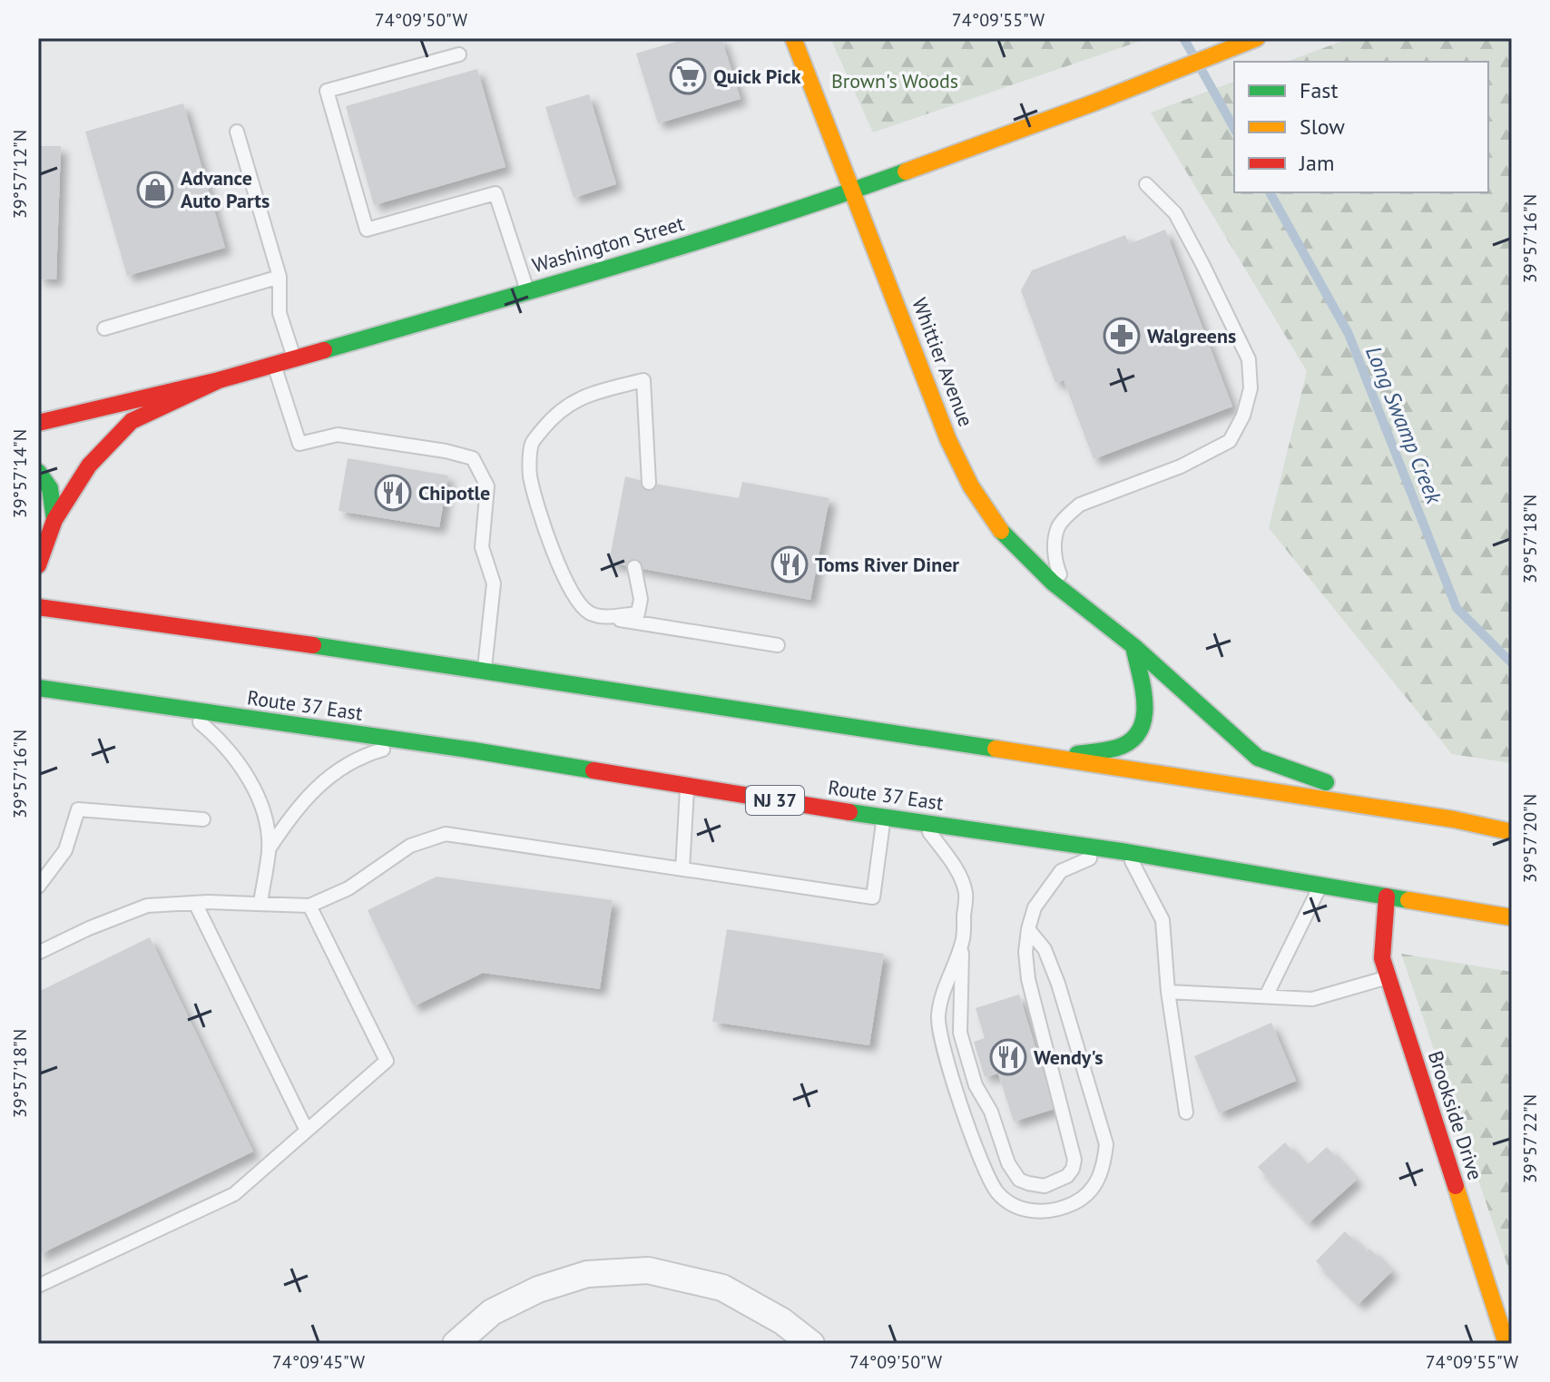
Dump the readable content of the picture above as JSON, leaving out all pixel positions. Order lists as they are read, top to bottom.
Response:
{
  "streets": {
    "main road": [
      "Washington Street",
      "Whittier Avenue",
      "Route 37 East",
      "NJ 37",
      "Brookside Drive"
    ]
  },
  "crossings": [
    ["Washington Street", "Whittier Avenue"],
    ["Route 37 East", "Brookside Drive"]
  ],
  "water": ["Long Swamp Creek"],
  "parks": ["Brown's Woods"],
  "places": {
    "supermarket": ["Quick Pick"],
    "shop": ["Advance Auto Parts"],
    "pharmacy": ["Walgreens"],
    "restaurant": ["Chipotle", "Toms River Diner", "Wendy's"]
  },
  "legend": ["Fast", "Slow", "Jam"],
  "coordinates": [
    "74°09'50\"W",
    "74°09'55\"W",
    "39°57'12\"N",
    "39°57'16\"N",
    "39°57'14\"N",
    "39°57'18\"N",
    "39°57'20\"N",
    "39°57'22\"N",
    "74°09'45\"W"
  ]
}
